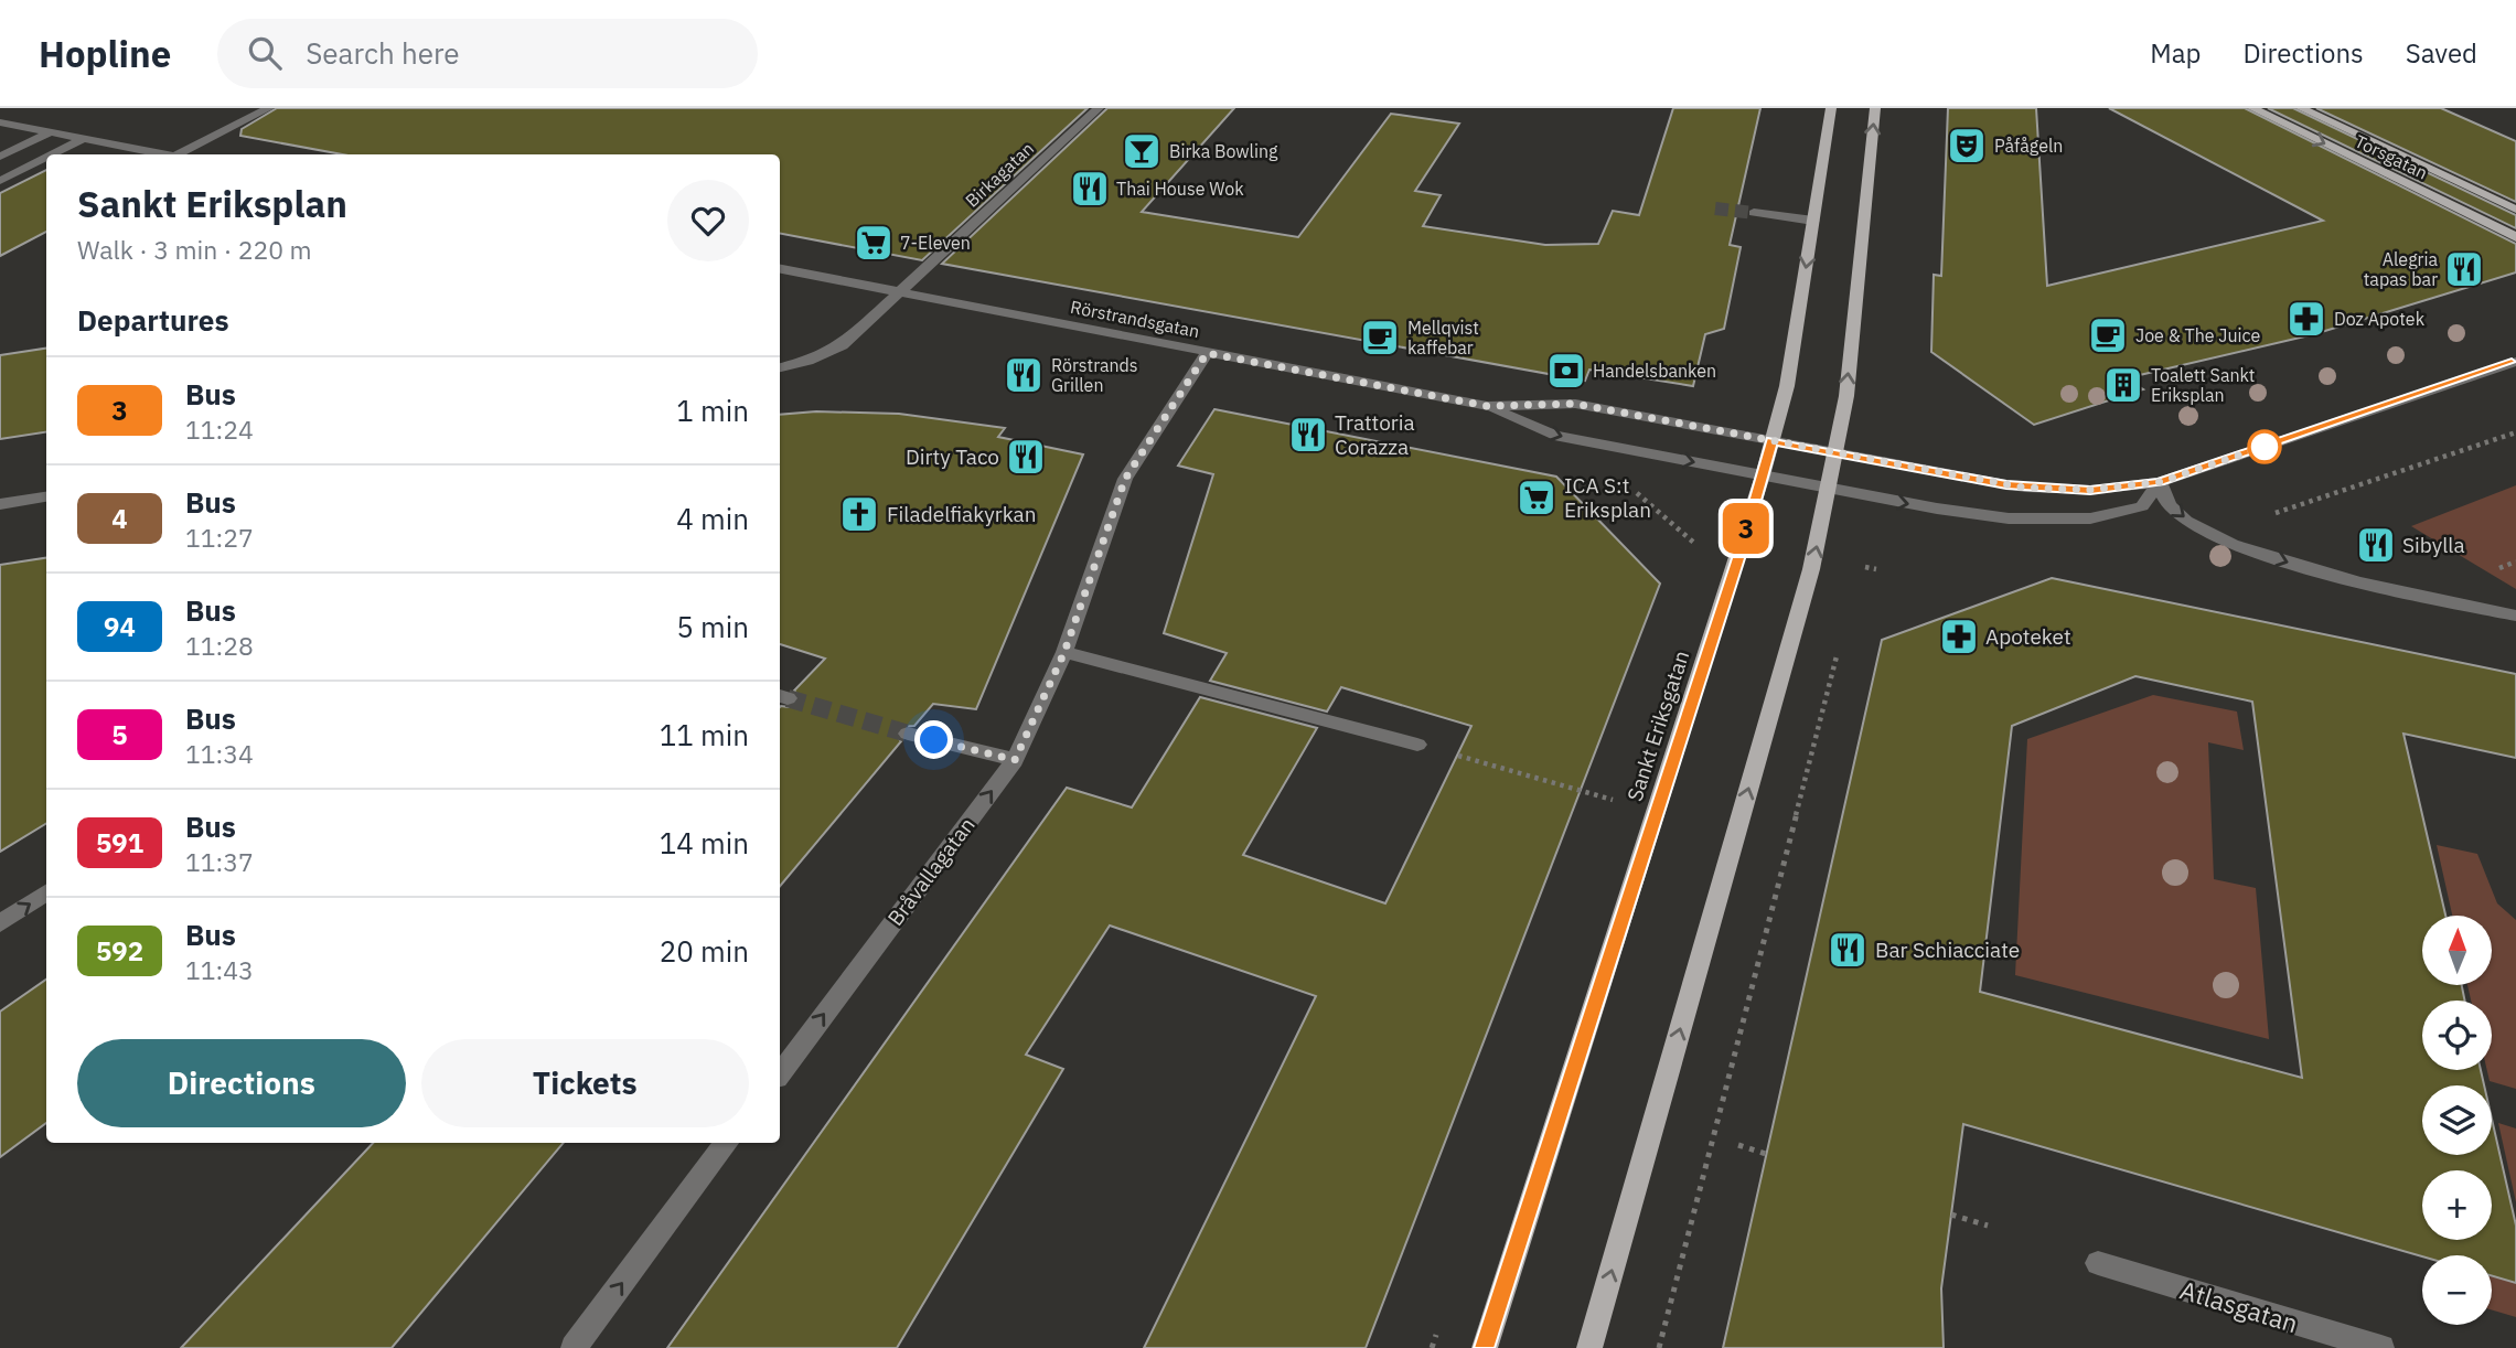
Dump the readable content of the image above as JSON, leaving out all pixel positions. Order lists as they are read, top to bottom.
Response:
{
  "streets": {
    "main road": ["Torsgatan", "Sankt Eriksgatan"],
    "street": [
      "Birkagatan",
      "Rörstrandsgatan",
      "Bråvallagatan",
      "Atlasgatan"
    ]
  },
  "crossings": [
    ["Birkagatan", "Rörstrandsgatan"],
    ["Rörstrandsgatan", "Sankt Eriksgatan"],
    ["Rörstrandsgatan", "Bråvallagatan"]
  ],
  "one_way": ["Bråvallagatan"],
  "places": {
    "theatre": ["Påfågeln"],
    "bar": ["Birka Bowling"],
    "restaurant": [
      "Thai House Wok",
      "Alegria tapas bar",
      "Rörstrands Grillen",
      "Trattoria Corazza",
      "Dirty Taco",
      "Sibylla",
      "Bar Schiacciate"
    ],
    "supermarket": ["7-Eleven", "ICA S:t Eriksplan"],
    "pharmacy": ["Doz Apotek", "Apoteket"],
    "cafe": ["Joe & The Juice", "Mellqvist kaffebar"],
    "bank": ["Handelsbanken"],
    "building": ["Toalett Sankt Eriksplan"],
    "church": ["Filadelfiakyrkan"]
  },
  "lines": ["bus line 3"],
  "north": "top",
  "page": {
    "header": "Hopline",
    "search": "Search here",
    "nav": ["Map", "Directions", "Saved"],
    "on_map": "3",
    "heading": [
      ["Sankt Eriksplan", "Walk · 3 min · 220 m"],
      "Departures"
    ],
    "list": [
      {
        "mark": "3",
        "name": "Bus",
        "note": "11:24",
        "value": "1 min"
      },
      {
        "mark": "4",
        "name": "Bus",
        "note": "11:27",
        "value": "4 min"
      },
      {
        "mark": "94",
        "name": "Bus",
        "note": "11:28",
        "value": "5 min"
      },
      {
        "mark": "5",
        "name": "Bus",
        "note": "11:34",
        "value": "11 min"
      },
      {
        "mark": "591",
        "name": "Bus",
        "note": "11:37",
        "value": "14 min"
      },
      {
        "mark": "592",
        "name": "Bus",
        "note": "11:43",
        "value": "20 min"
      }
    ],
    "map_buttons": ["+", "−"],
    "buttons": ["Directions", "Tickets"]
  }
}
